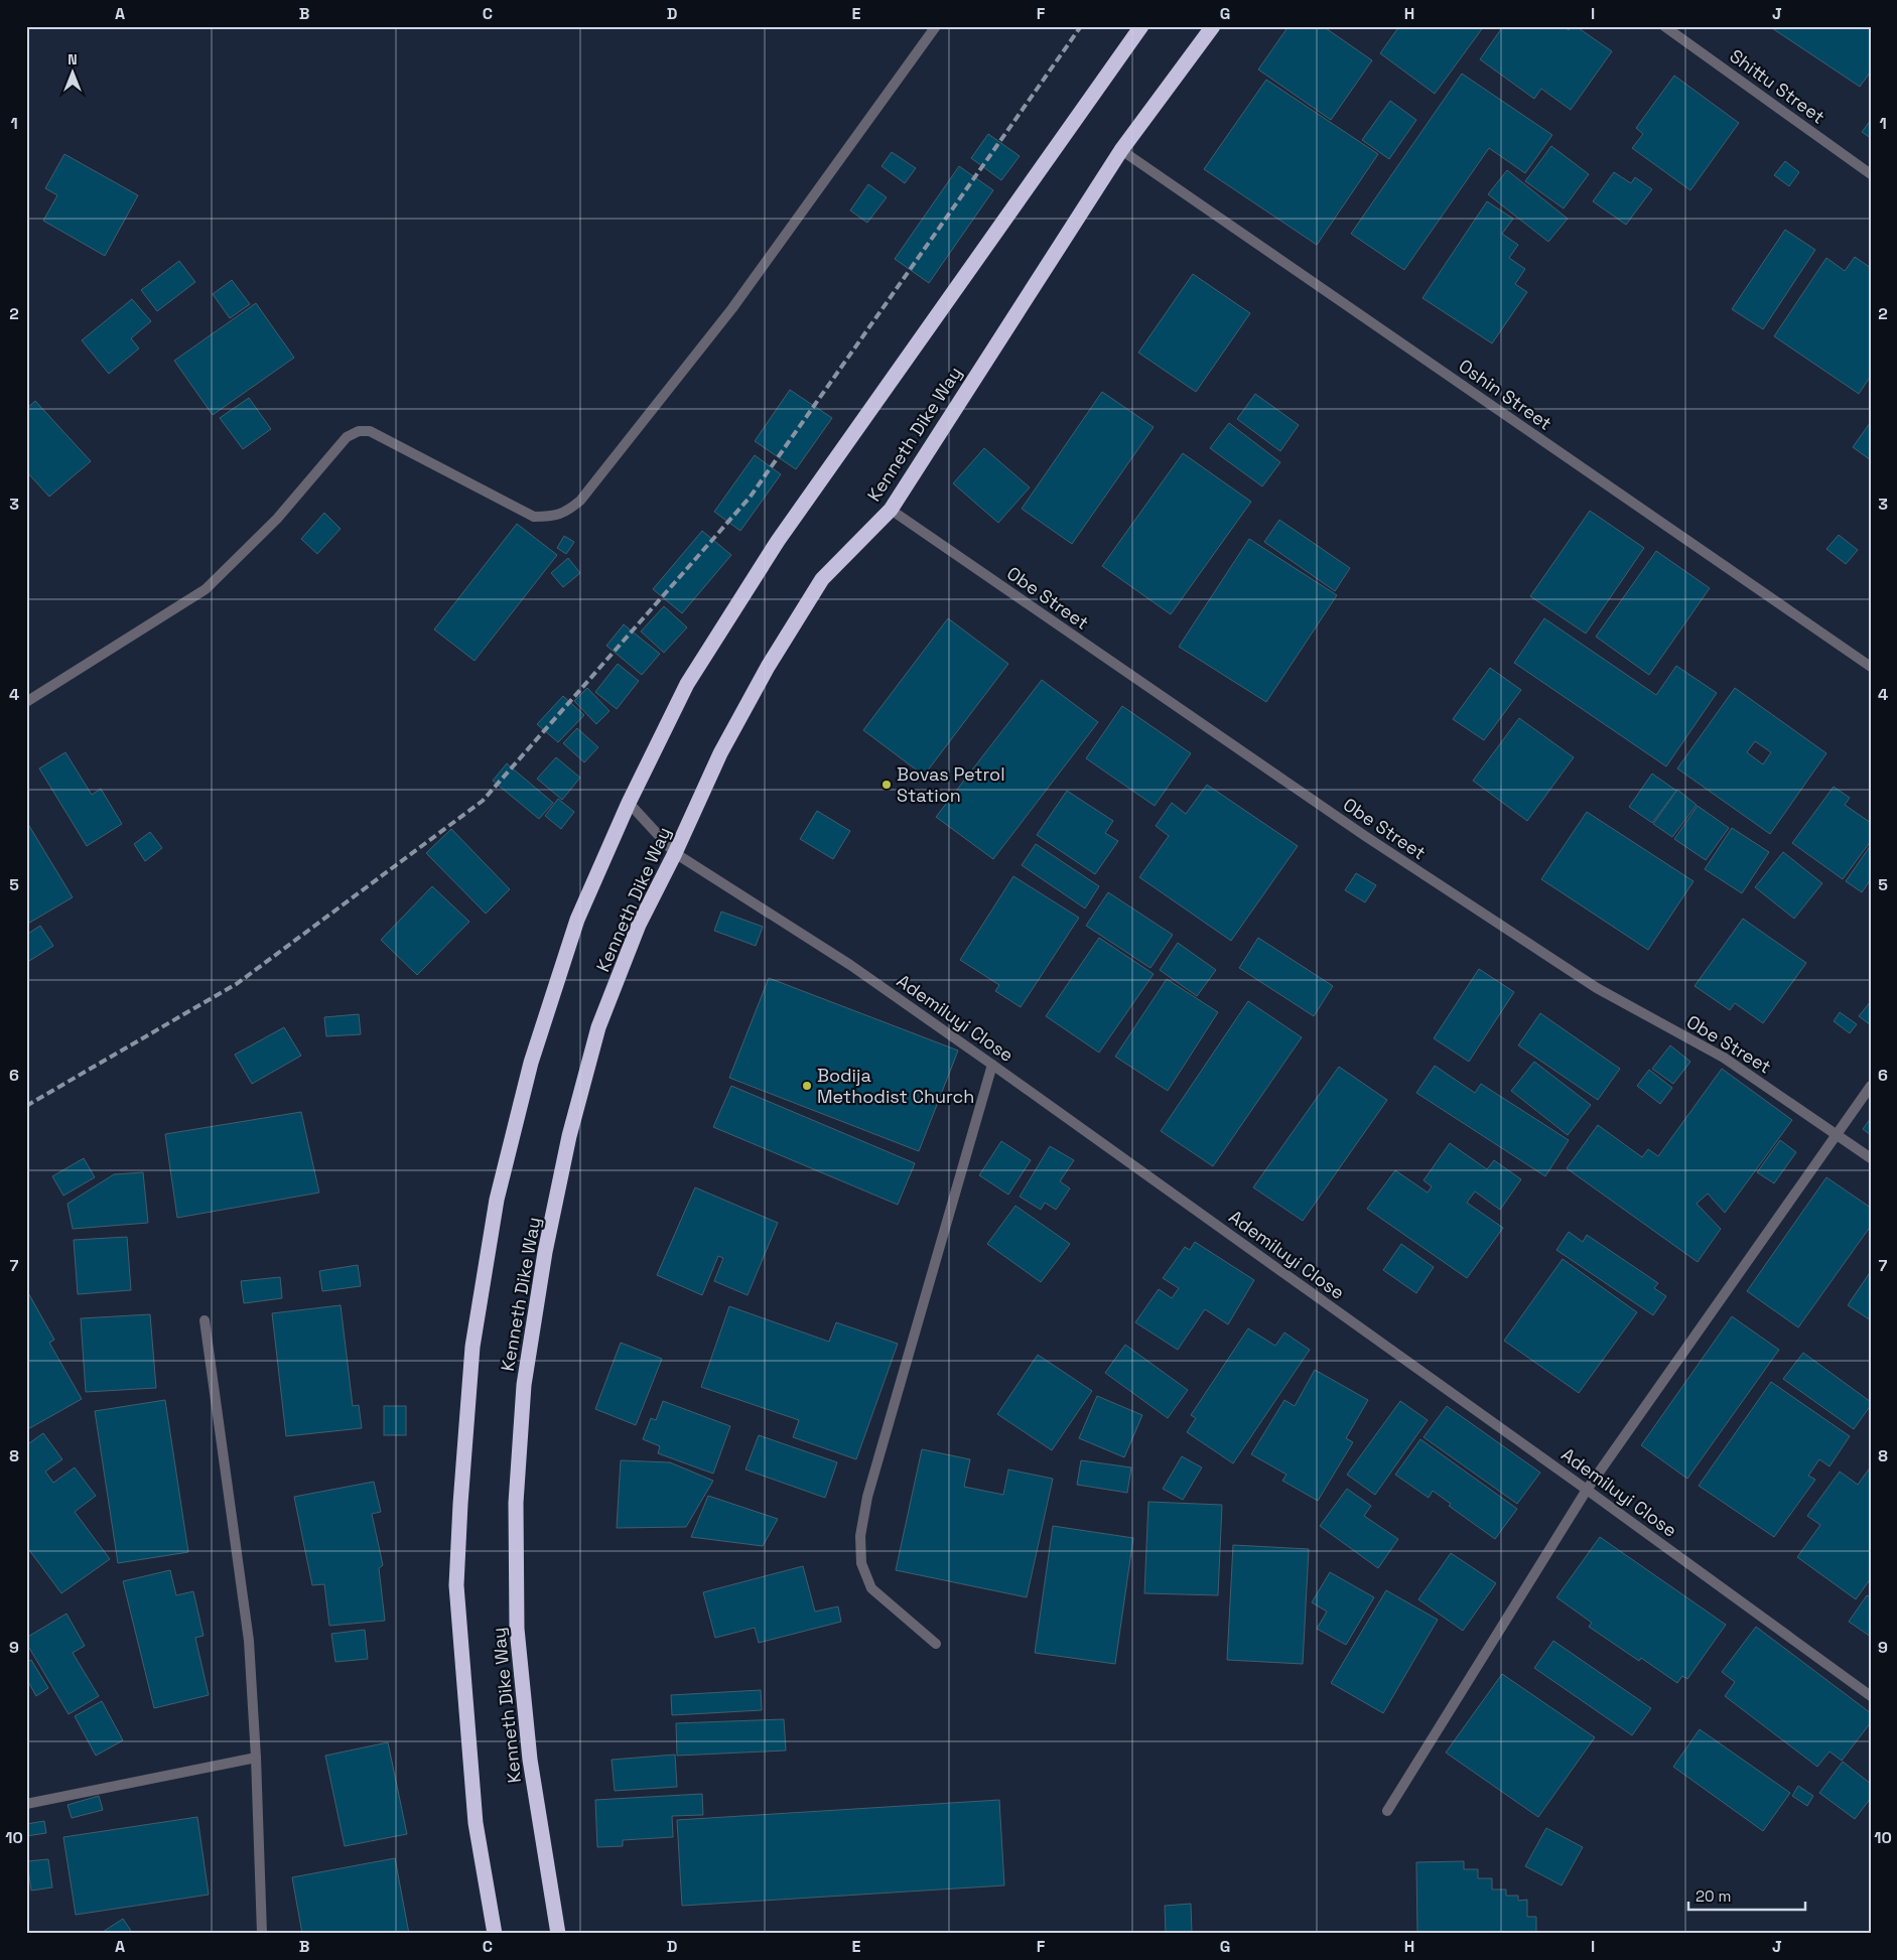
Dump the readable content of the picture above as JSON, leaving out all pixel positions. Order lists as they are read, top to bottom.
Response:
{
  "streets": {
    "highway": ["Kenneth Dike Way"],
    "street": [
      "Shittu Street",
      "Oshin Street",
      "Obe Street",
      "Ademiluyi Close"
    ]
  },
  "crossings": [
    ["Oshin Street", "Kenneth Dike Way"],
    ["Kenneth Dike Way", "Obe Street"],
    ["Kenneth Dike Way", "Ademiluyi Close"]
  ],
  "places": ["Bovas Petrol Station", "Bodija Methodist Church"],
  "scale_bar": "20 m",
  "north": "top",
  "grid": {
    "columns": [
      "A",
      "B",
      "C",
      "D",
      "E",
      "F",
      "G",
      "H",
      "I",
      "J"
    ],
    "rows": [
      "1",
      "2",
      "3",
      "4",
      "5",
      "6",
      "7",
      "8",
      "9",
      "10"
    ]
  }
}
